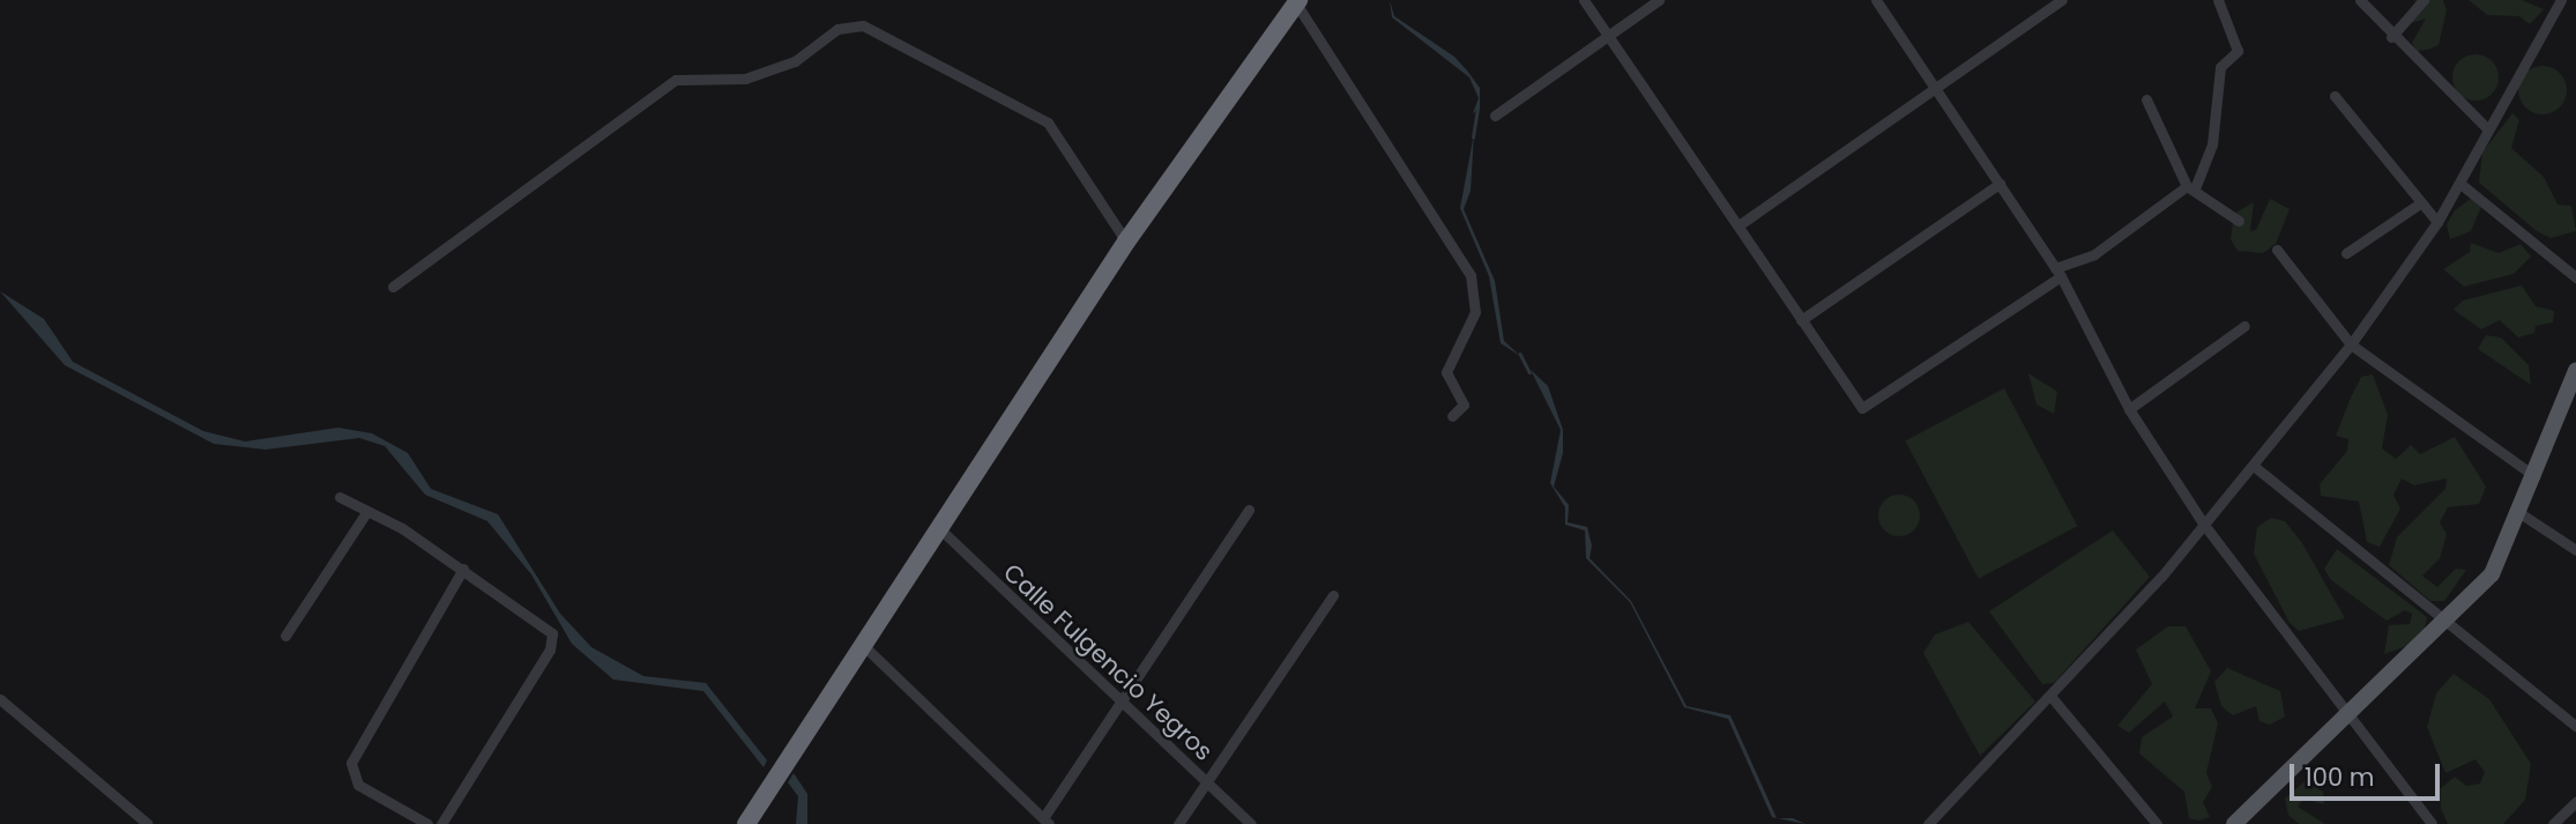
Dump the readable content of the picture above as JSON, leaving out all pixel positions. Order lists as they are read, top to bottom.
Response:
{
  "streets": {
    "street": ["Calle Fulgencio Yegros"]
  },
  "scale_bar": "100 m"
}
